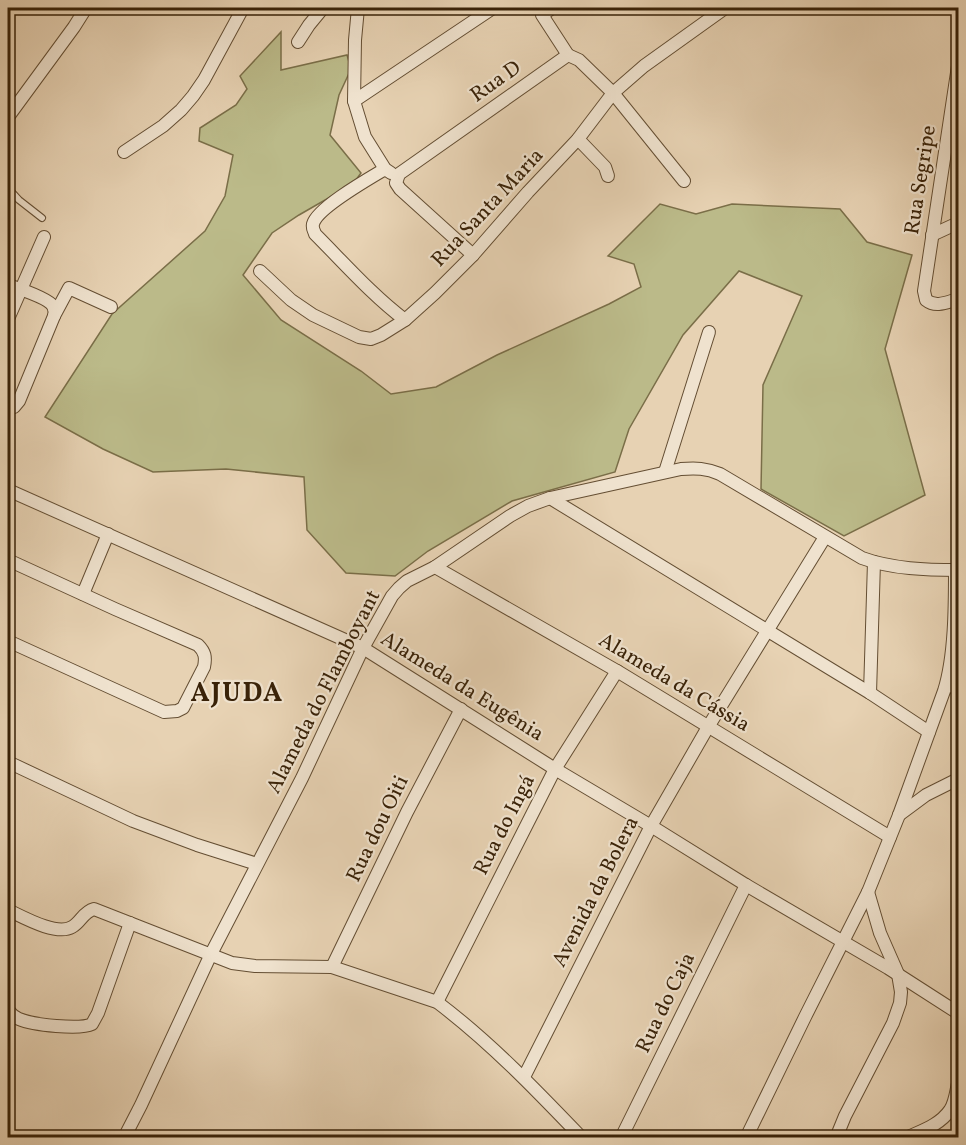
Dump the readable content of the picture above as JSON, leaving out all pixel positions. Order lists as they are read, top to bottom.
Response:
{
  "streets": {
    "street": [
      "Rua D",
      "Rua Segripe",
      "Rua Santa Maria",
      "Alameda da Cássia",
      "Alameda da Eugênia",
      "Alameda do Flamboyant",
      "Rua do Ingá",
      "Rua dou Oiti",
      "Avenida da Bolera",
      "Rua do Caja"
    ]
  },
  "crossings": [
    ["Alameda da Cássia", "Alameda do Flamboyant"],
    ["Alameda da Cássia", "Rua do Ingá"],
    ["Alameda da Cássia", "Avenida da Bolera"],
    ["Alameda da Eugênia", "Alameda do Flamboyant"],
    ["Alameda da Eugênia", "Rua do Ingá"],
    ["Alameda da Eugênia", "Rua dou Oiti"],
    ["Alameda da Eugênia", "Avenida da Bolera"],
    ["Alameda da Eugênia", "Rua do Caja"],
    ["Alameda do Flamboyant", "Avenida da Bolera"]
  ],
  "districts": ["AJUDA"]
}
